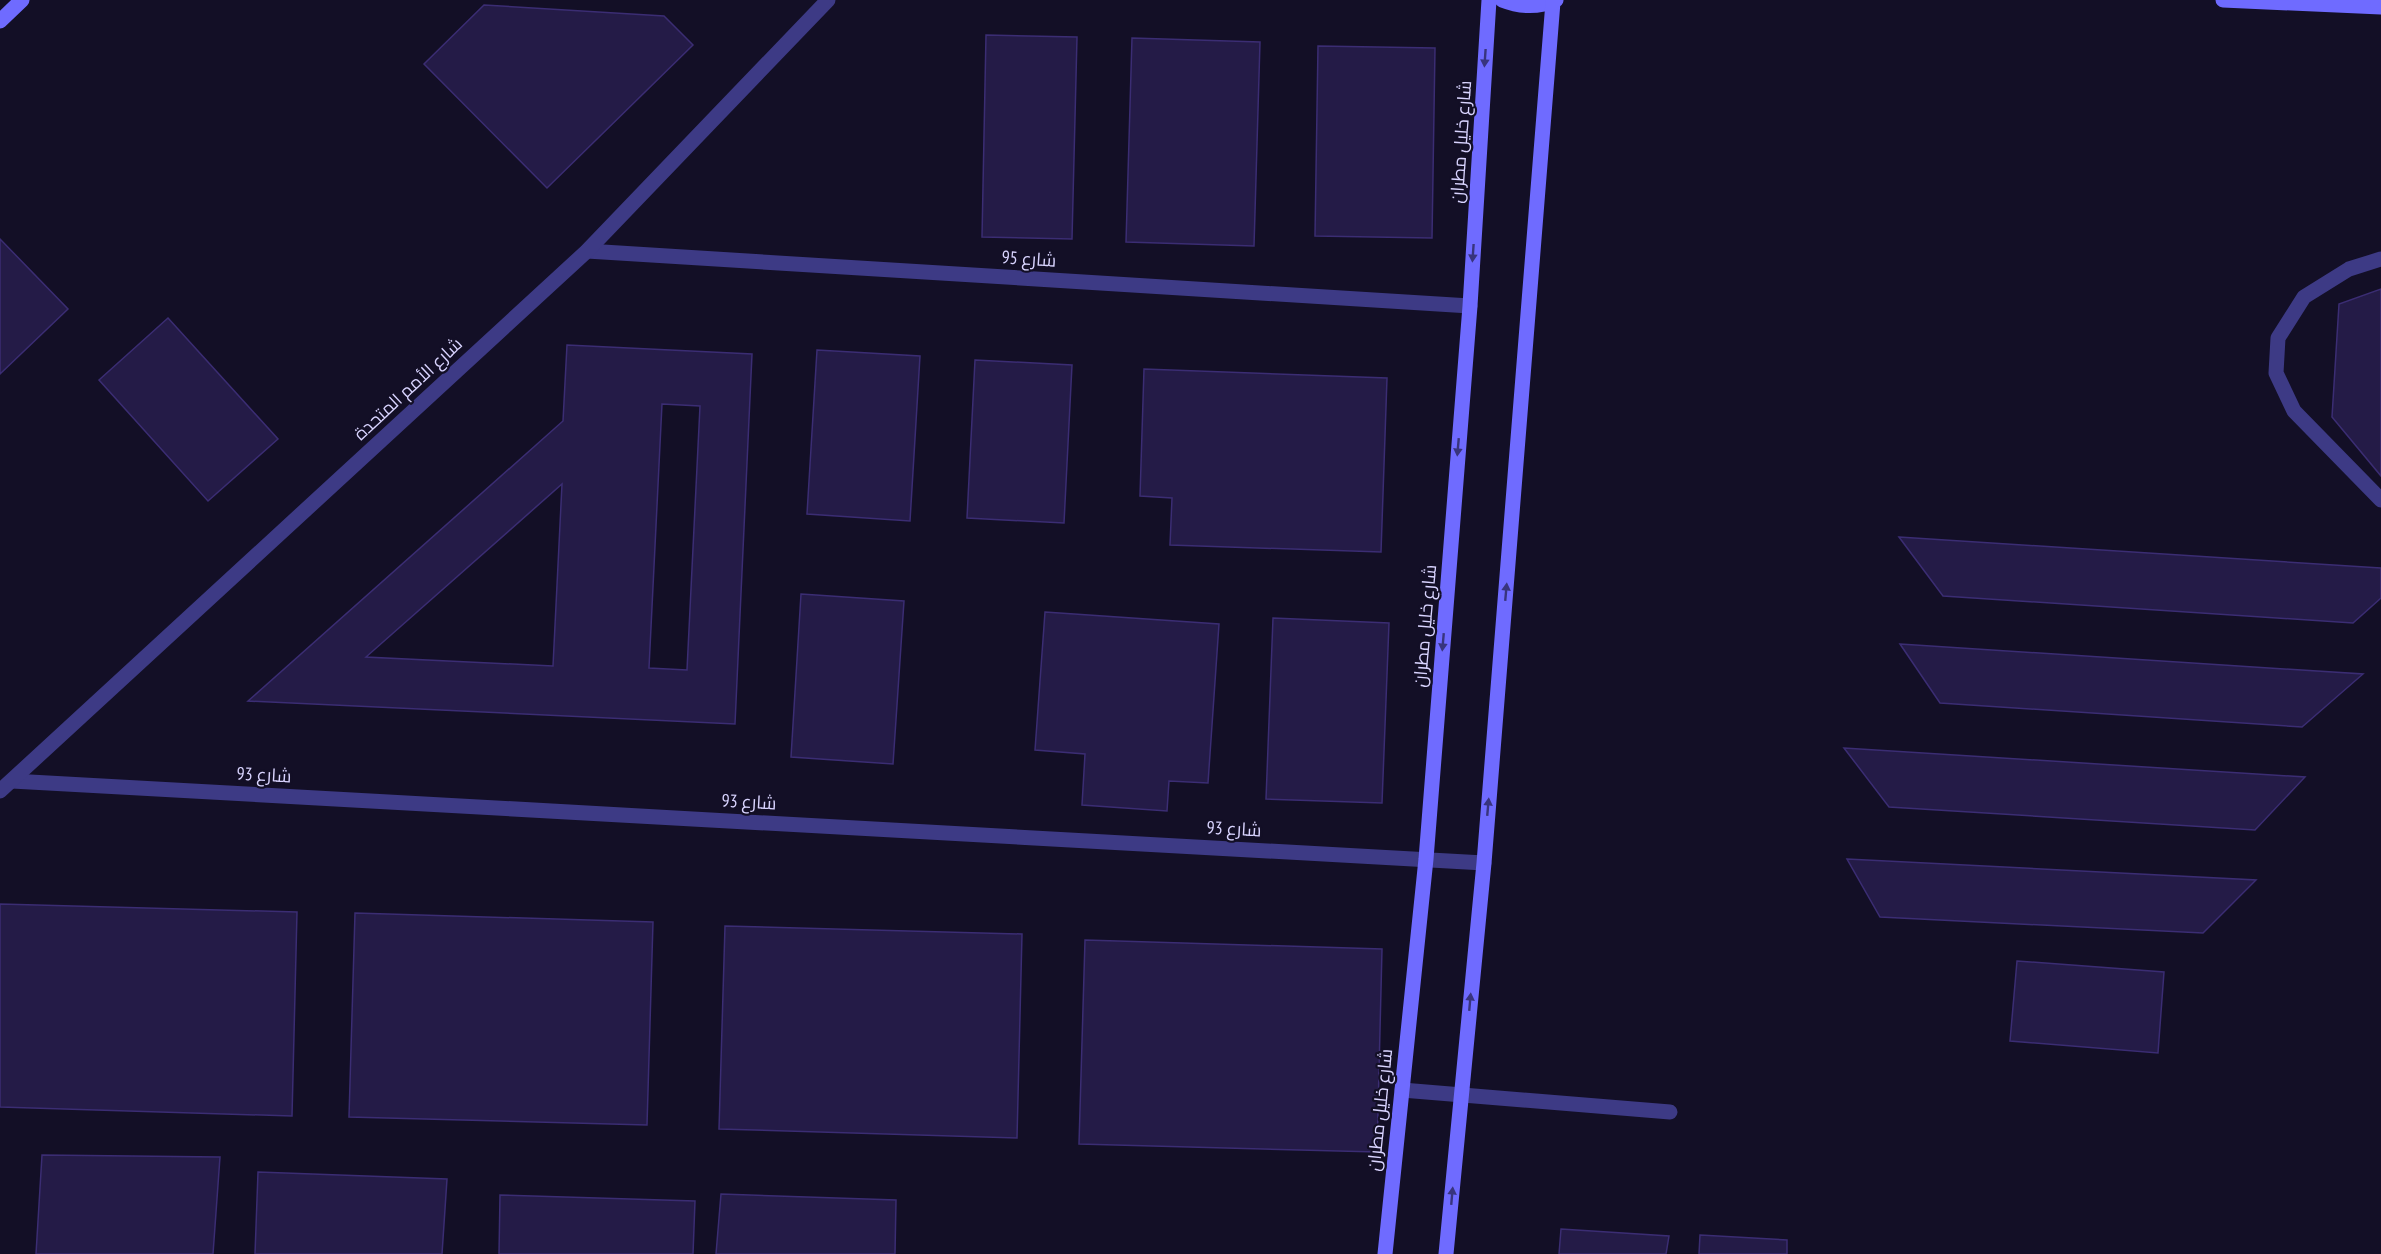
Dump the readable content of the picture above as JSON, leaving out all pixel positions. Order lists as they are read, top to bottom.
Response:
{
  "streets": {
    "street": [
      "شارع خليل مطران",
      "شارع 95",
      "شارع الأمم المتحدة",
      "شارع 93"
    ]
  },
  "crossings": [
    ["شارع خليل مطران", "شارع 95"],
    ["شارع خليل مطران", "شارع 93"],
    ["شارع 95", "شارع الأمم المتحدة"],
    ["شارع الأمم المتحدة", "شارع 93"]
  ]
}
